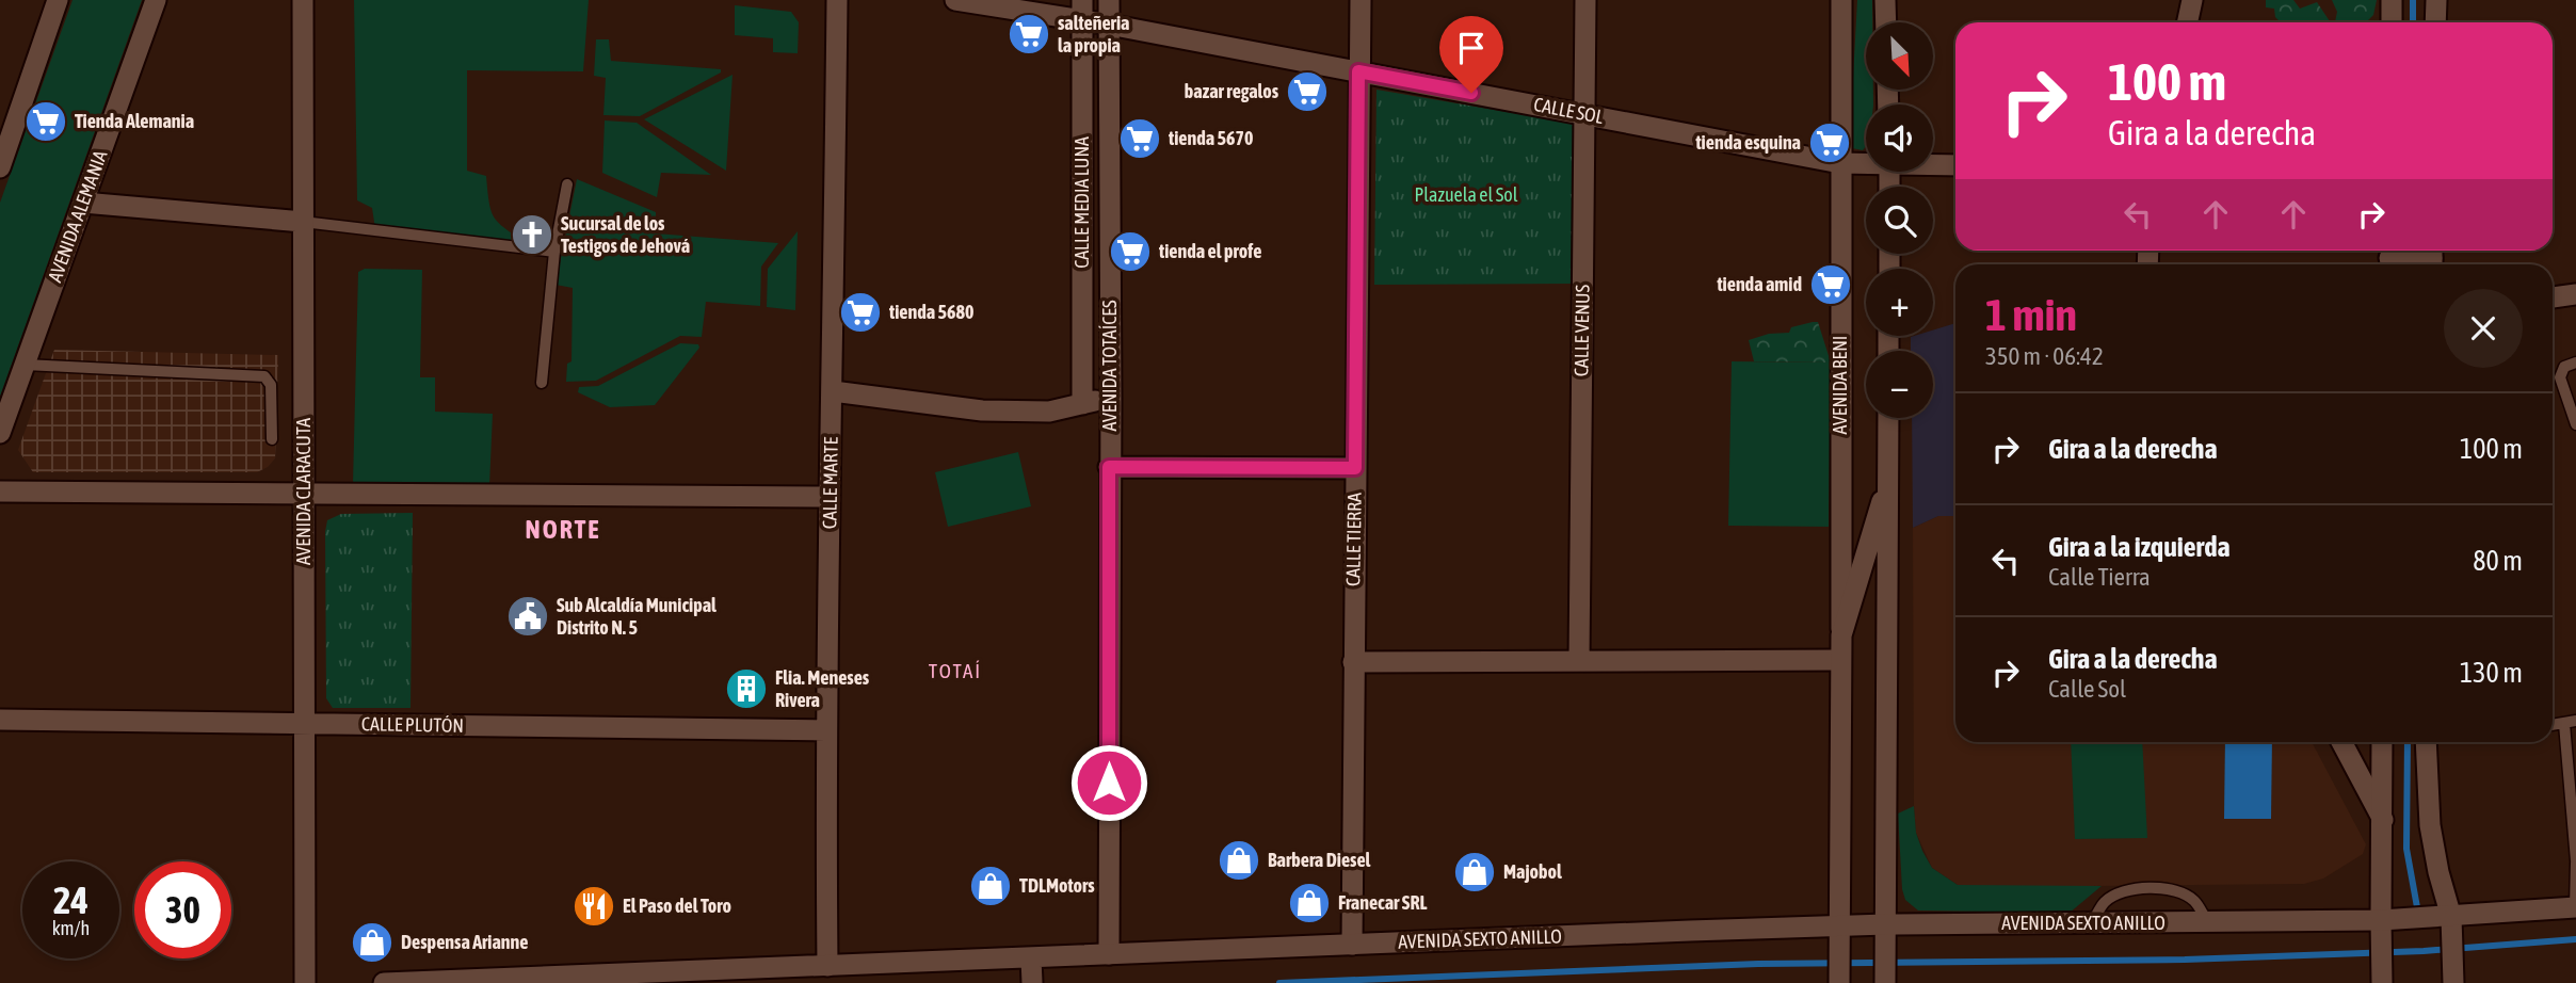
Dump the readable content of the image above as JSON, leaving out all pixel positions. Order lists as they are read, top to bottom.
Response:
{
  "streets": {
    "street": [
      "CALLE SOL",
      "CALLE MEDIA LUNA",
      "AVENIDA ALEMANIA",
      "CALLE VENUS",
      "AVENIDA TOTAÍCES",
      "AVENIDA BENI",
      "CALLE MARTE",
      "AVENIDA CLARACUTA",
      "CALLE TIERRA",
      "CALLE PLUTÓN",
      "AVENIDA SEXTO ANILLO"
    ]
  },
  "crossings": [
    ["CALLE SOL", "CALLE MEDIA LUNA"],
    ["CALLE SOL", "CALLE VENUS"],
    ["CALLE SOL", "AVENIDA TOTAÍCES"],
    ["CALLE SOL", "AVENIDA BENI"],
    ["CALLE SOL", "CALLE TIERRA"],
    ["AVENIDA TOTAÍCES", "AVENIDA SEXTO ANILLO"],
    ["AVENIDA BENI", "AVENIDA SEXTO ANILLO"],
    ["CALLE MARTE", "CALLE PLUTÓN"],
    ["CALLE MARTE", "AVENIDA SEXTO ANILLO"],
    ["AVENIDA CLARACUTA", "CALLE PLUTÓN"],
    ["CALLE TIERRA", "AVENIDA SEXTO ANILLO"]
  ],
  "districts": ["NORTE", "TOTAÍ"],
  "parks": ["Plazuela el Sol"],
  "places": {
    "supermarket": [
      "salteñeria la propia",
      "bazar regalos",
      "Tienda Alemania",
      "tienda 5670",
      "tienda esquina",
      "tienda el profe",
      "tienda amid",
      "tienda 5680"
    ],
    "church": ["Sucursal de los Testigos de Jehová"],
    "public building": ["Sub Alcaldía Municipal Distrito N. 5"],
    "building": ["Flia. Meneses Rivera"],
    "shop": [
      "Barbera Diesel",
      "Majobol",
      "TDLMotors",
      "Franecar SRL",
      "Despensa Arianne"
    ],
    "restaurant": ["El Paso del Toro"]
  },
  "north": "bottom right",
  "page": {
    "map_buttons": ["+", "−"],
    "turn": ["100 m", "Gira a la derecha"],
    "heading": ["1 min", "350 m · 06:42"],
    "list": [
      {
        "name": "Gira a la derecha",
        "value": "100 m"
      },
      {
        "name": "Gira a la izquierda",
        "note": "Calle Tierra",
        "value": "80 m"
      },
      {
        "name": "Gira a la derecha",
        "note": "Calle Sol",
        "value": "130 m"
      }
    ],
    "speed": "24 km/h",
    "limit": "30"
  }
}
